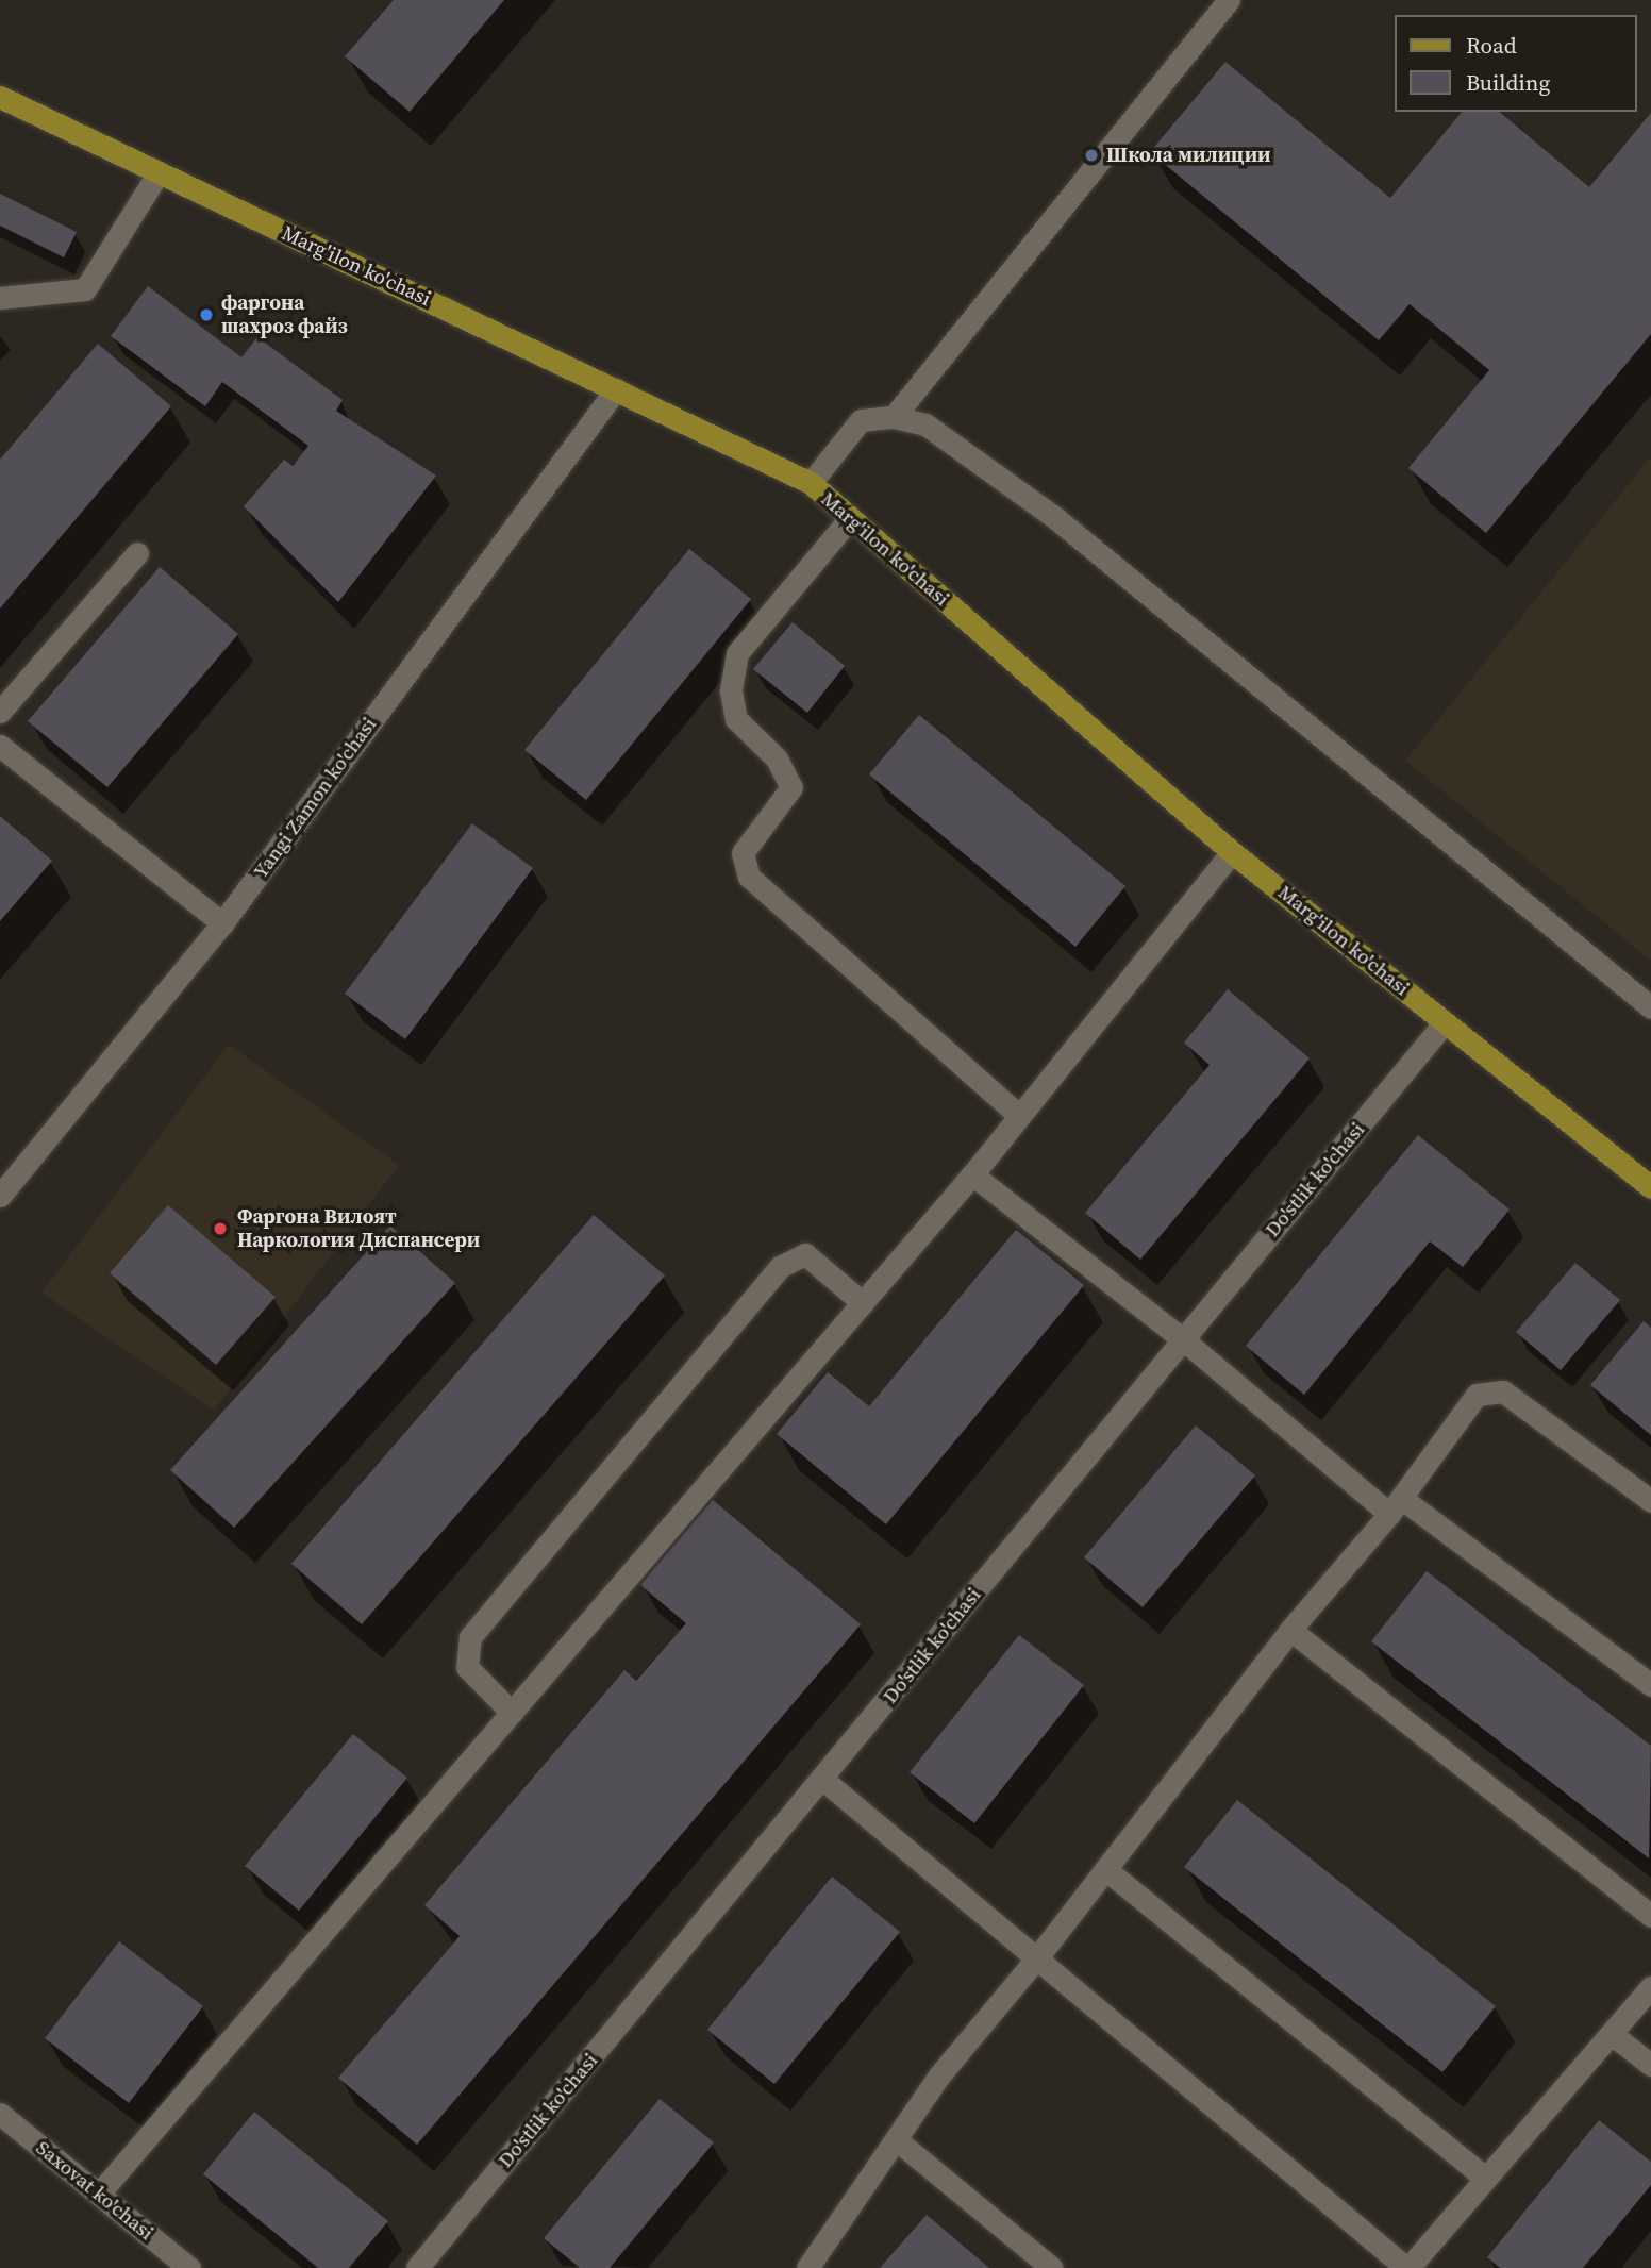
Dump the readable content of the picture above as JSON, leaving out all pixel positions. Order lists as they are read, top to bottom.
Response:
{
  "streets": {
    "main road": ["Marg'ilon ko'chasi"],
    "street": ["Yangi Zamon ko'chasi", "Do'stlik ko'chasi", "Saxovat ko'chasi"]
  },
  "crossings": [
    ["Marg'ilon ko'chasi", "Yangi Zamon ko'chasi"],
    ["Marg'ilon ko'chasi", "Do'stlik ko'chasi"]
  ],
  "places": ["Школа милиции", "фаргона шахроз файз", "Фаргона Вилоят Наркология Диспансери"],
  "legend": ["Road", "Building"]
}
